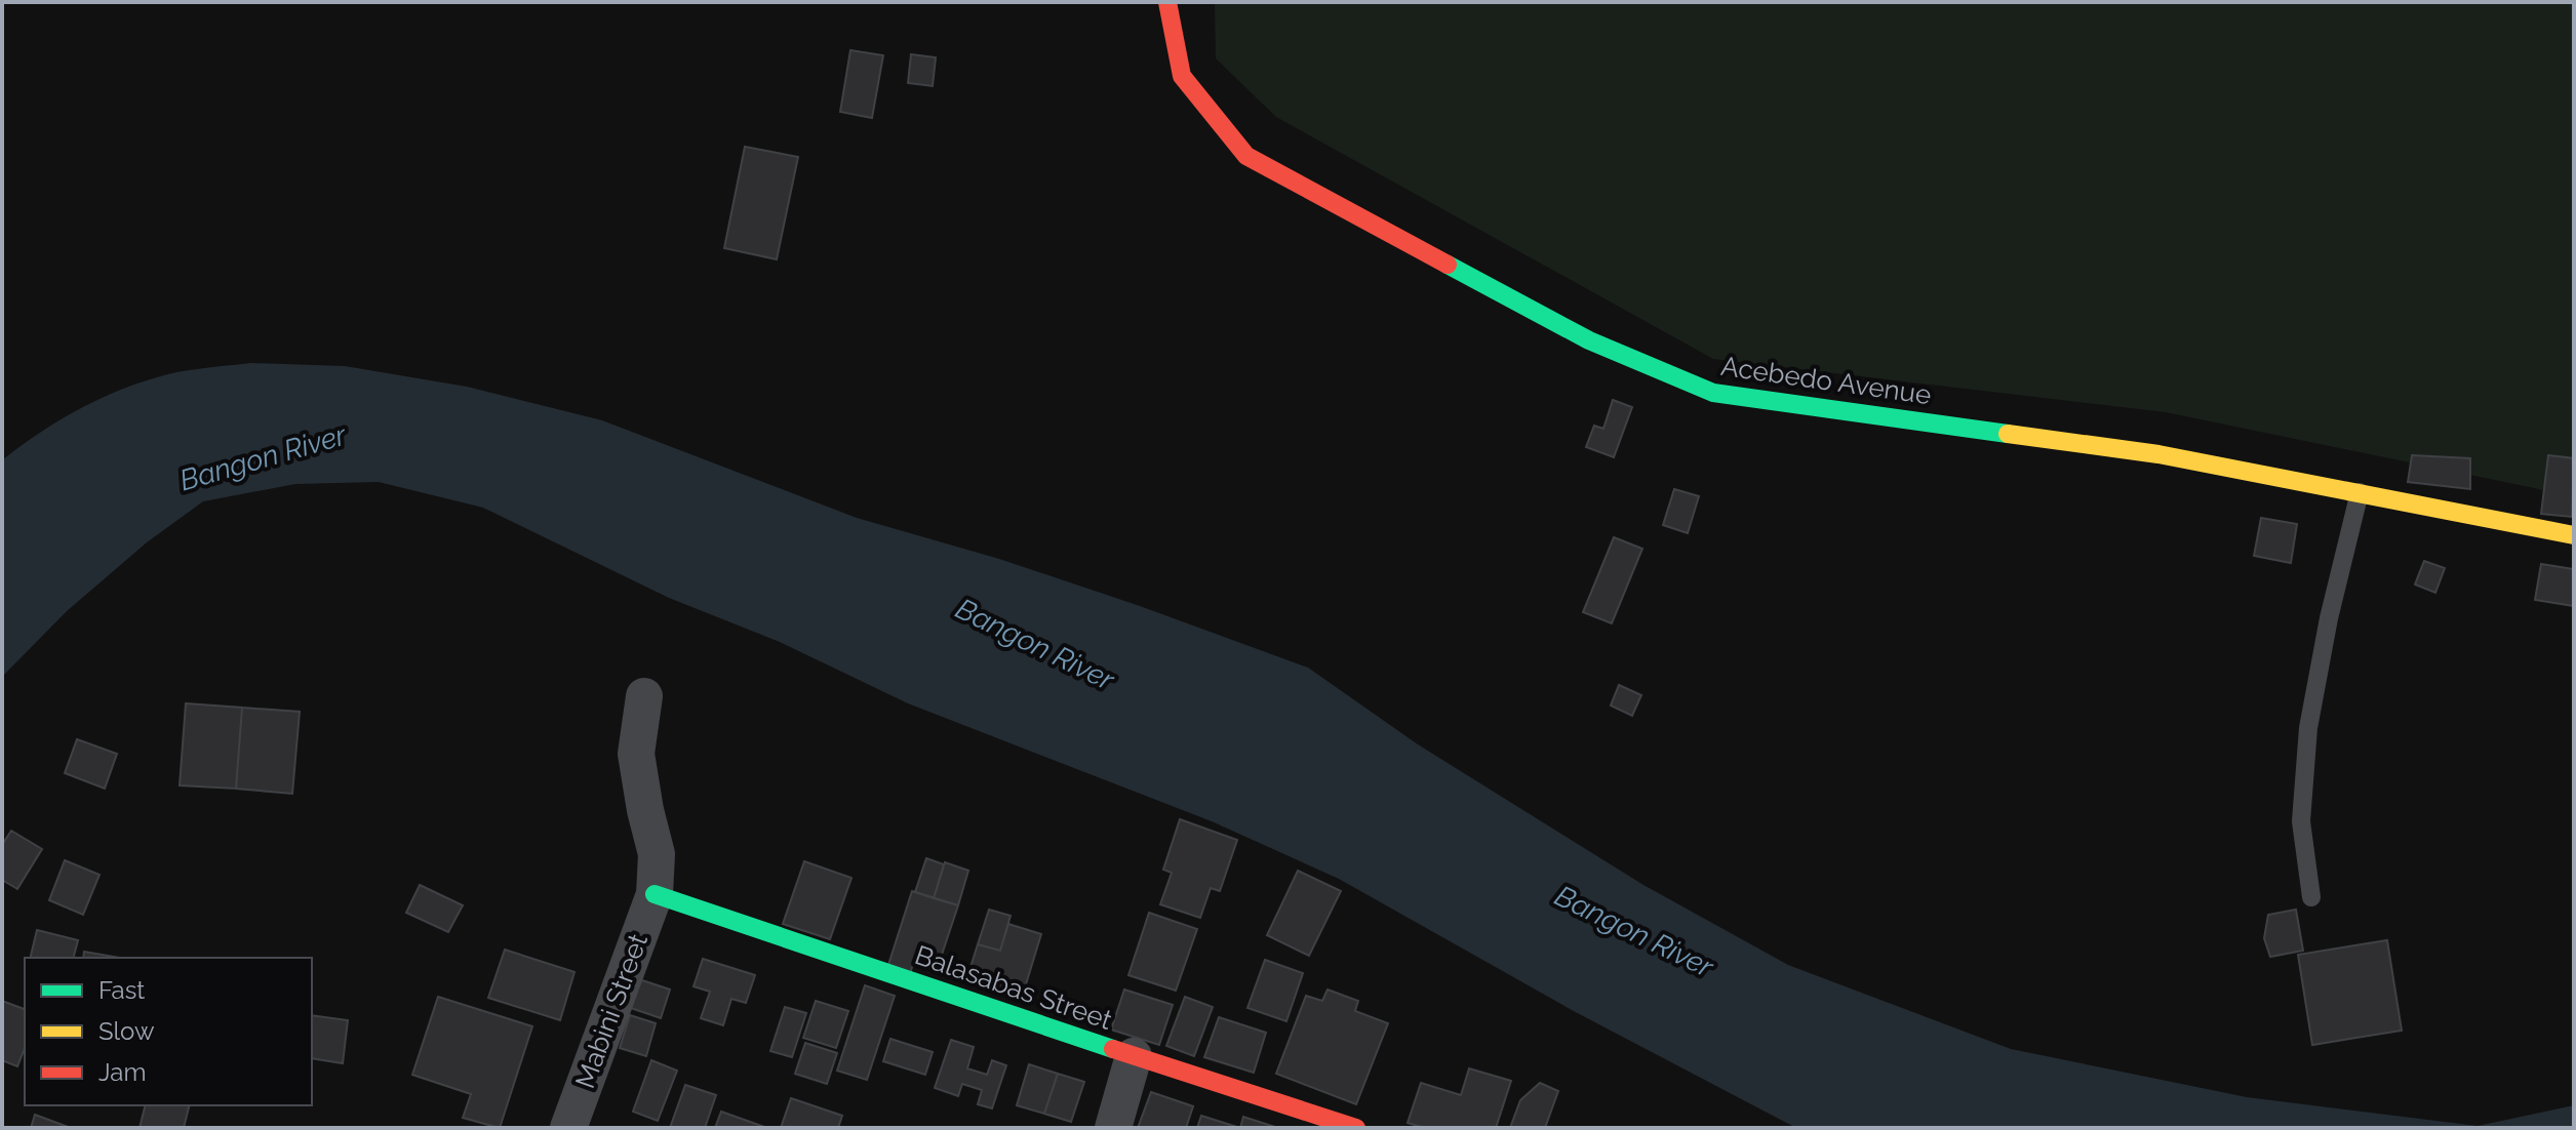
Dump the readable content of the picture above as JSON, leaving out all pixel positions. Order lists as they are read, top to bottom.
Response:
{
  "streets": {
    "street": ["Acebedo Avenue", "Balasabas Street", "Mabini Street"]
  },
  "crossings": [
    ["Balasabas Street", "Mabini Street"]
  ],
  "water": ["Bangon River"],
  "legend": ["Fast", "Slow", "Jam"]
}
